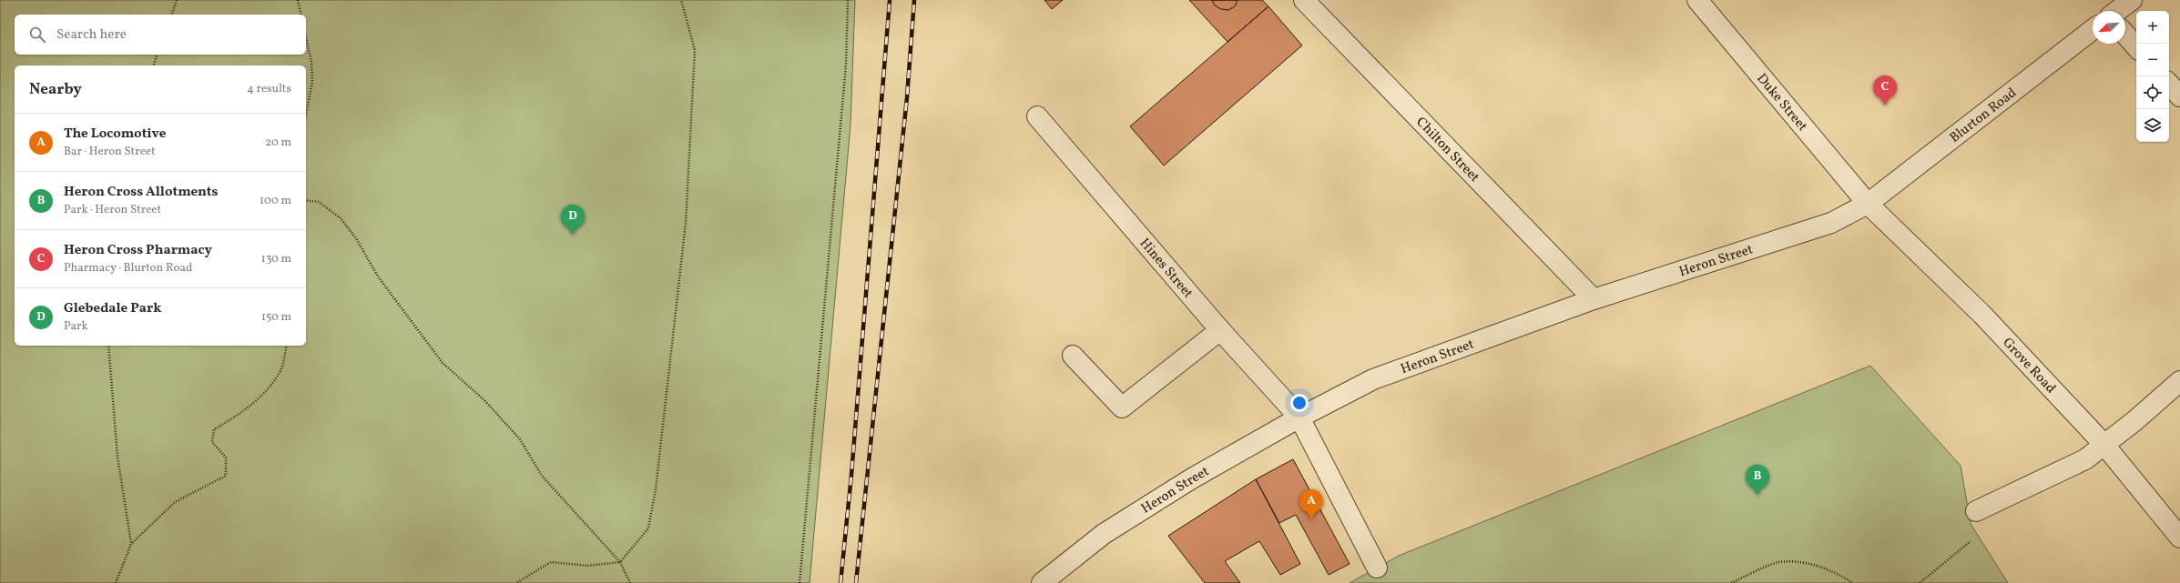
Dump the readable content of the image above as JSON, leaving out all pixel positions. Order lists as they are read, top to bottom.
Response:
{
  "streets": {
    "street": [
      "Duke Street",
      "Blurton Road",
      "Chilton Street",
      "Heron Street",
      "Hines Street",
      "Grove Road"
    ]
  },
  "crossings": [
    ["Duke Street", "Blurton Road"],
    ["Duke Street", "Heron Street"],
    ["Duke Street", "Grove Road"],
    ["Blurton Road", "Heron Street"],
    ["Blurton Road", "Grove Road"],
    ["Chilton Street", "Heron Street"],
    ["Heron Street", "Hines Street"],
    ["Heron Street", "Grove Road"]
  ],
  "north": "bottom left",
  "page": {
    "map_buttons": ["+", "−"],
    "search": "Search here",
    "heading": ["Nearby", "4 results"],
    "pins": [
      "C",
      "D",
      "B",
      "A"
    ],
    "list": [
      {
        "mark": "A",
        "name": "The Locomotive",
        "note": "Bar · Heron Street",
        "value": "20 m"
      },
      {
        "mark": "B",
        "name": "Heron Cross Allotments",
        "note": "Park · Heron Street",
        "value": "100 m"
      },
      {
        "mark": "C",
        "name": "Heron Cross Pharmacy",
        "note": "Pharmacy · Blurton Road",
        "value": "130 m"
      },
      {
        "mark": "D",
        "name": "Glebedale Park",
        "note": "Park",
        "value": "150 m"
      }
    ]
  }
}
